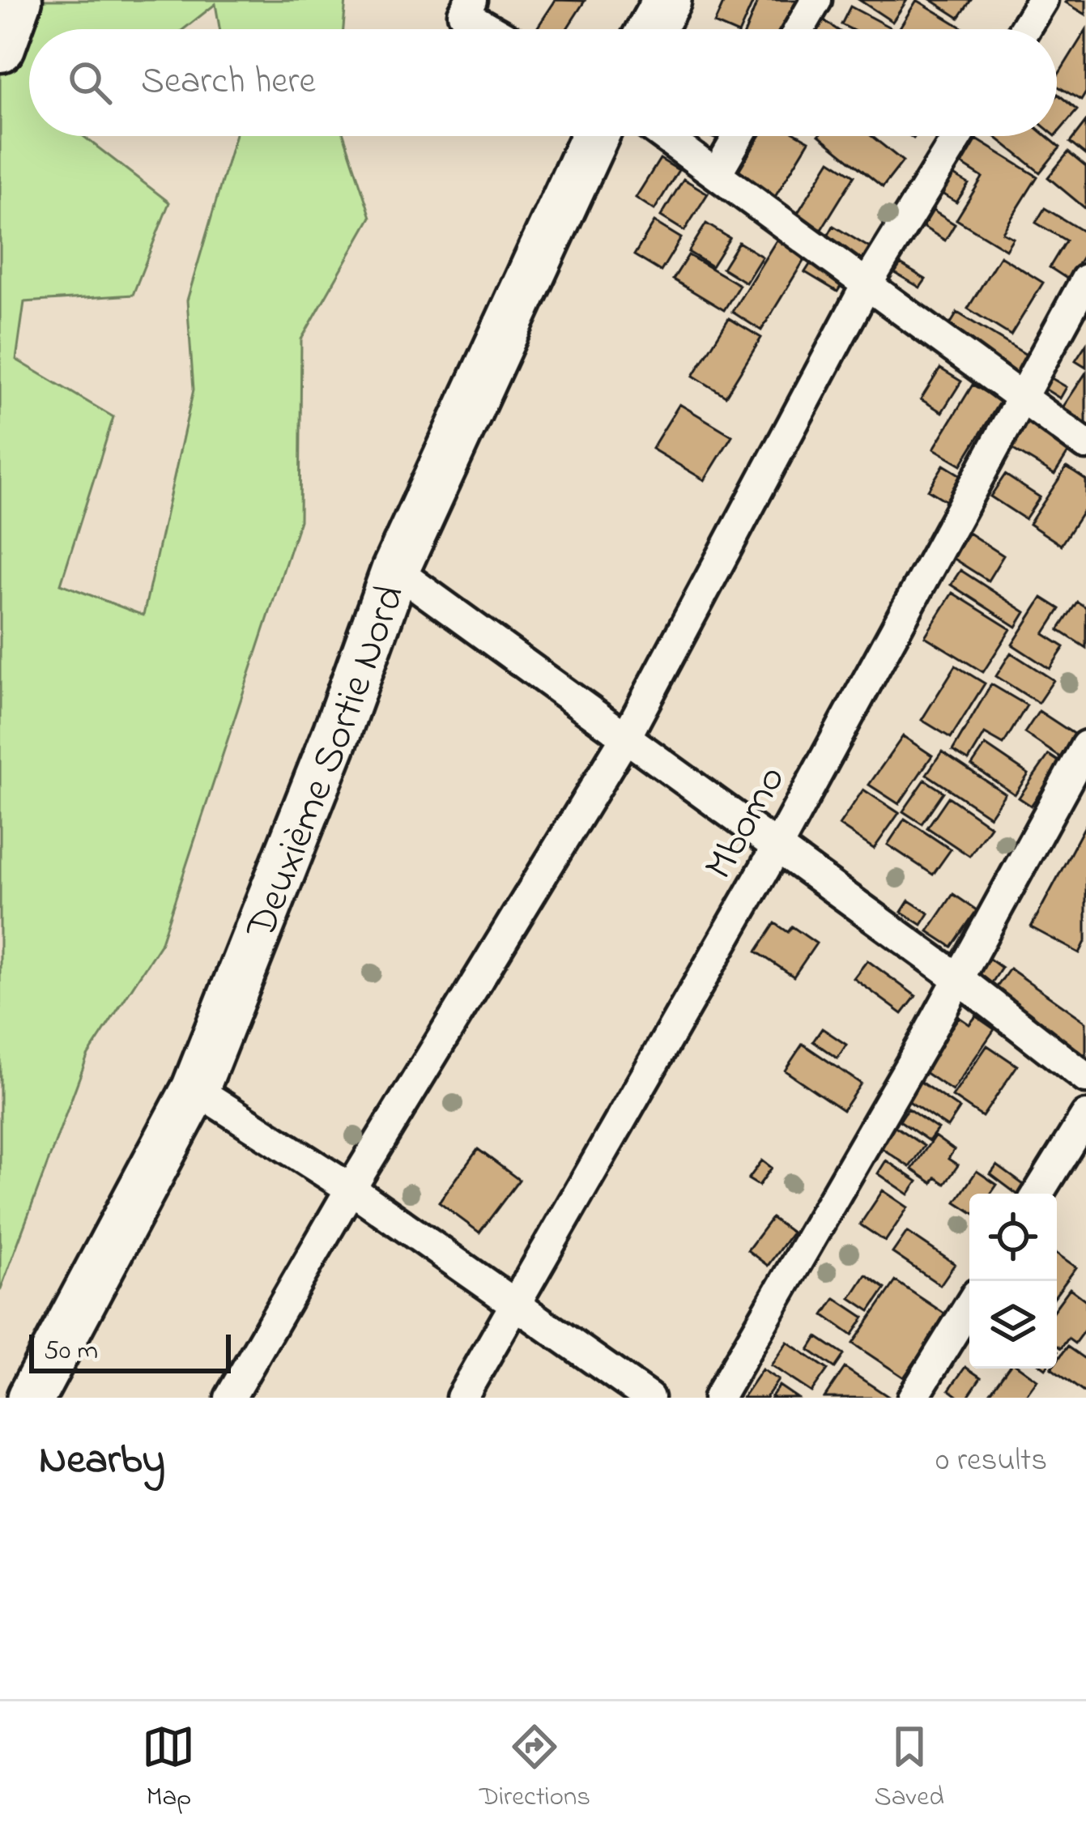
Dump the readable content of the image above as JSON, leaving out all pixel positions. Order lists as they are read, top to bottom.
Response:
{
  "streets": {
    "main road": ["Deuxième Sortie Nord"],
    "street": ["Mbomo"]
  },
  "scale_bar": "50 m",
  "page": {
    "search": "Search here",
    "scale": "50 m",
    "heading": ["Nearby", "0 results"],
    "nav": ["Map", "Directions", "Saved"]
  }
}
